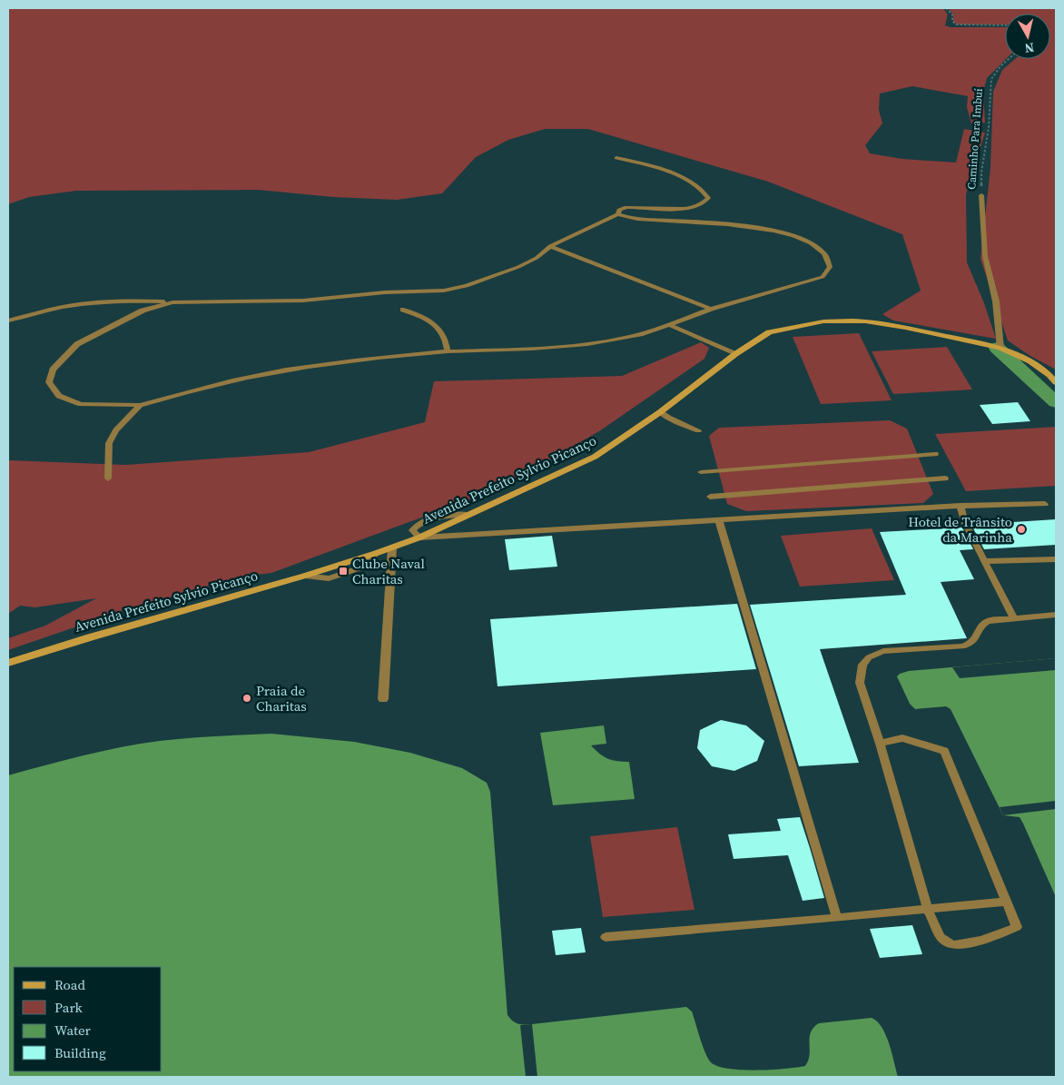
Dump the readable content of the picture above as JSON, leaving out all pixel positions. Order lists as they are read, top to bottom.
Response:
{
  "streets": {
    "street": ["Avenida Prefeito Sylvio Picanço"],
    "lane": ["Caminho Para Imbuí"]
  },
  "crossings": [
    ["Caminho Para Imbuí", "Avenida Prefeito Sylvio Picanço"]
  ],
  "places": {
    "other": ["Hotel de Trânsito da Marinha", "Praia de Charitas"],
    "transit": ["Clube Naval Charitas"]
  },
  "legend": [
    "Road",
    "Park",
    "Water",
    "Building"
  ],
  "north": "bottom"
}
